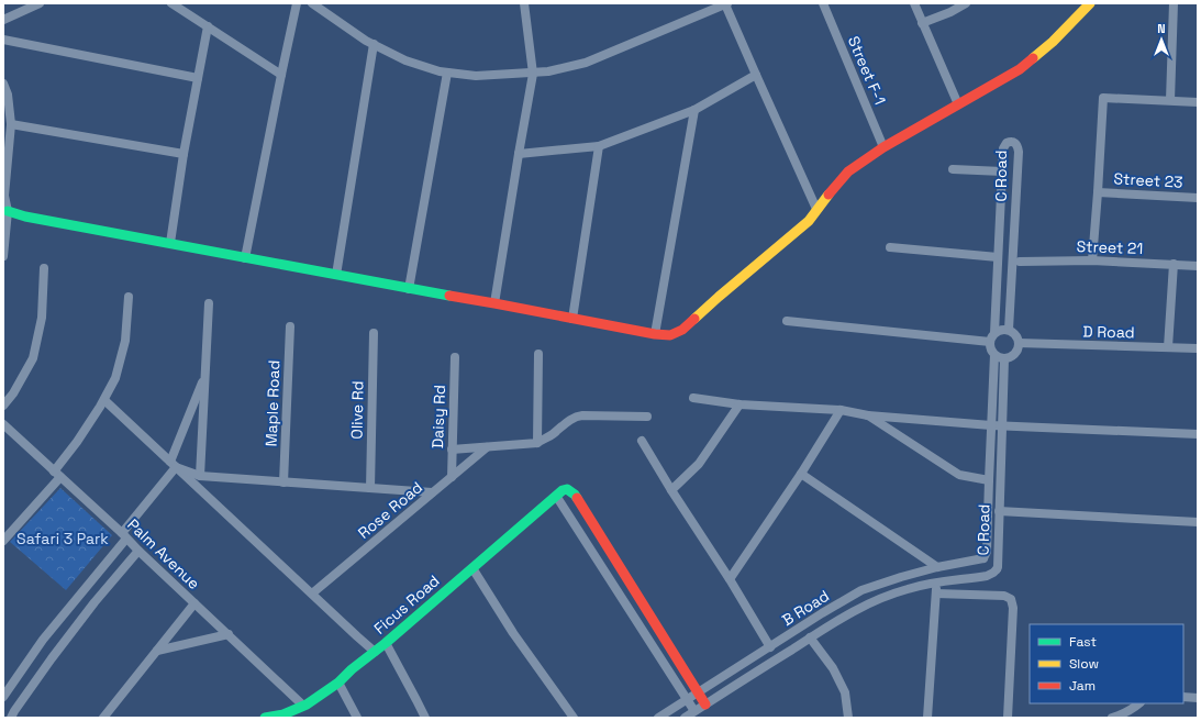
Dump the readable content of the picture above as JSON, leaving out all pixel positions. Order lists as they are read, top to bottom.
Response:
{
  "streets": {
    "street": [
      "Street F-1",
      "C Road",
      "Street 23",
      "Street 21",
      "D Road",
      "Maple Road",
      "Olive Rd",
      "Daisy Rd",
      "Rose Road",
      "Palm Avenue",
      "Ficus Road",
      "B Road"
    ]
  },
  "crossings": [
    ["C Road", "D Road"],
    ["C Road", "B Road"],
    ["Daisy Rd", "Rose Road"],
    ["Palm Avenue", "Ficus Road"]
  ],
  "parks": ["Safari 3 Park"],
  "legend": ["Fast", "Slow", "Jam"],
  "north": "top"
}
